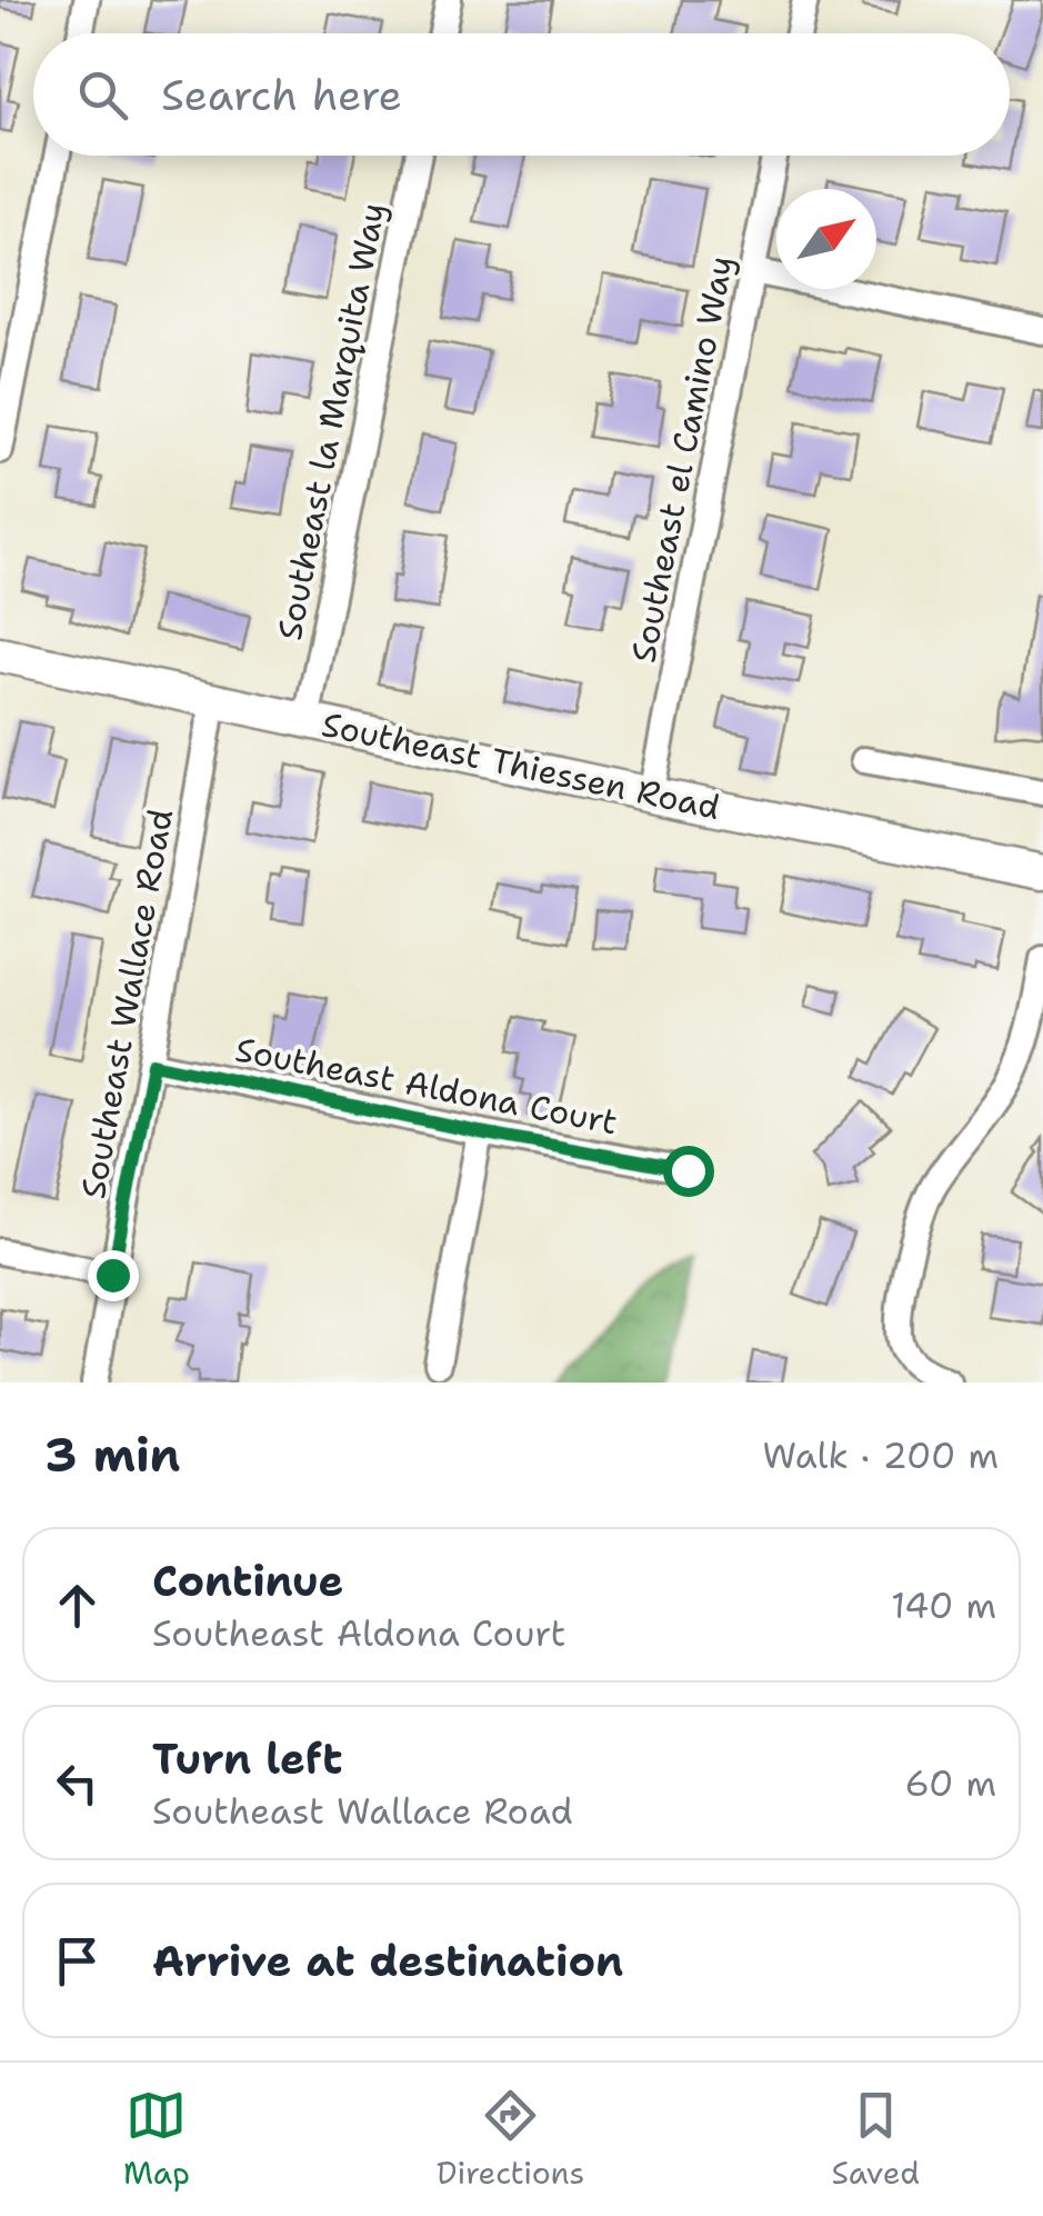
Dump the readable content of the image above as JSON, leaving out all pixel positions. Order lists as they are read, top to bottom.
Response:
{
  "streets": {
    "main road": ["Southeast Thiessen Road"],
    "street": [
      "Southeast la Marquita Way",
      "Southeast el Camino Way",
      "Southeast Wallace Road",
      "Southeast Aldona Court"
    ]
  },
  "crossings": [
    ["Southeast la Marquita Way", "Southeast Thiessen Road"],
    ["Southeast el Camino Way", "Southeast Thiessen Road"],
    ["Southeast Thiessen Road", "Southeast Wallace Road"],
    ["Southeast Wallace Road", "Southeast Aldona Court"]
  ],
  "north": "top right",
  "page": {
    "search": "Search here",
    "heading": ["3 min", "Walk · 200 m"],
    "list": [
      ["Continue", "Southeast Aldona Court", "140 m"],
      ["Turn left", "Southeast Wallace Road", "60 m"],
      "Arrive at destination"
    ],
    "nav": ["Map", "Directions", "Saved"]
  }
}
